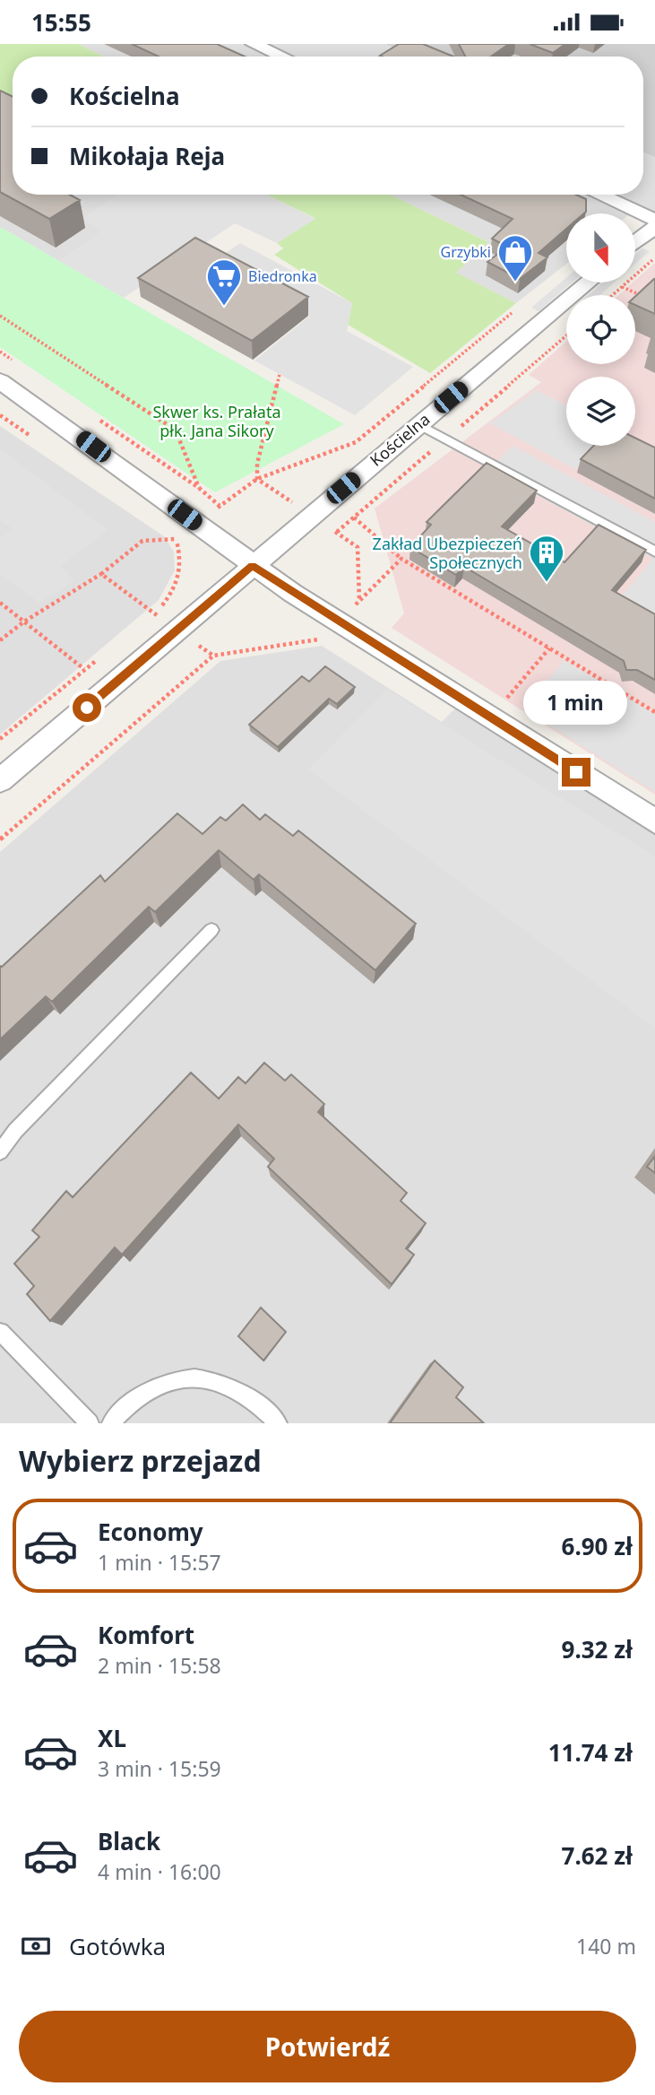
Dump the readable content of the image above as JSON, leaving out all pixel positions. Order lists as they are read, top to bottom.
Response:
{
  "streets": {
    "street": ["Kościelna"]
  },
  "parks": ["Skwer ks. Prałata płk. Jana Sikory"],
  "places": {
    "shop": ["Grzybki"],
    "supermarket": ["Biedronka"],
    "building": ["Zakład Ubezpieczeń Społecznych"]
  },
  "north": "bottom",
  "page": {
    "status": "15:55",
    "banner": ["Kościelna", "Mikołaja Reja"],
    "bubble": "1 min",
    "heading": "Wybierz przejazd",
    "list": [
      {
        "name": "Economy",
        "note": "1 min · 15:57",
        "value": "6.90 zł"
      },
      {
        "name": "Komfort",
        "note": "2 min · 15:58",
        "value": "9.32 zł"
      },
      {
        "name": "XL",
        "note": "3 min · 15:59",
        "value": "11.74 zł"
      },
      {
        "name": "Black",
        "note": "4 min · 16:00",
        "value": "7.62 zł"
      }
    ],
    "pay": ["Gotówka", "140 m"],
    "buttons": "Potwierdź"
  }
}
